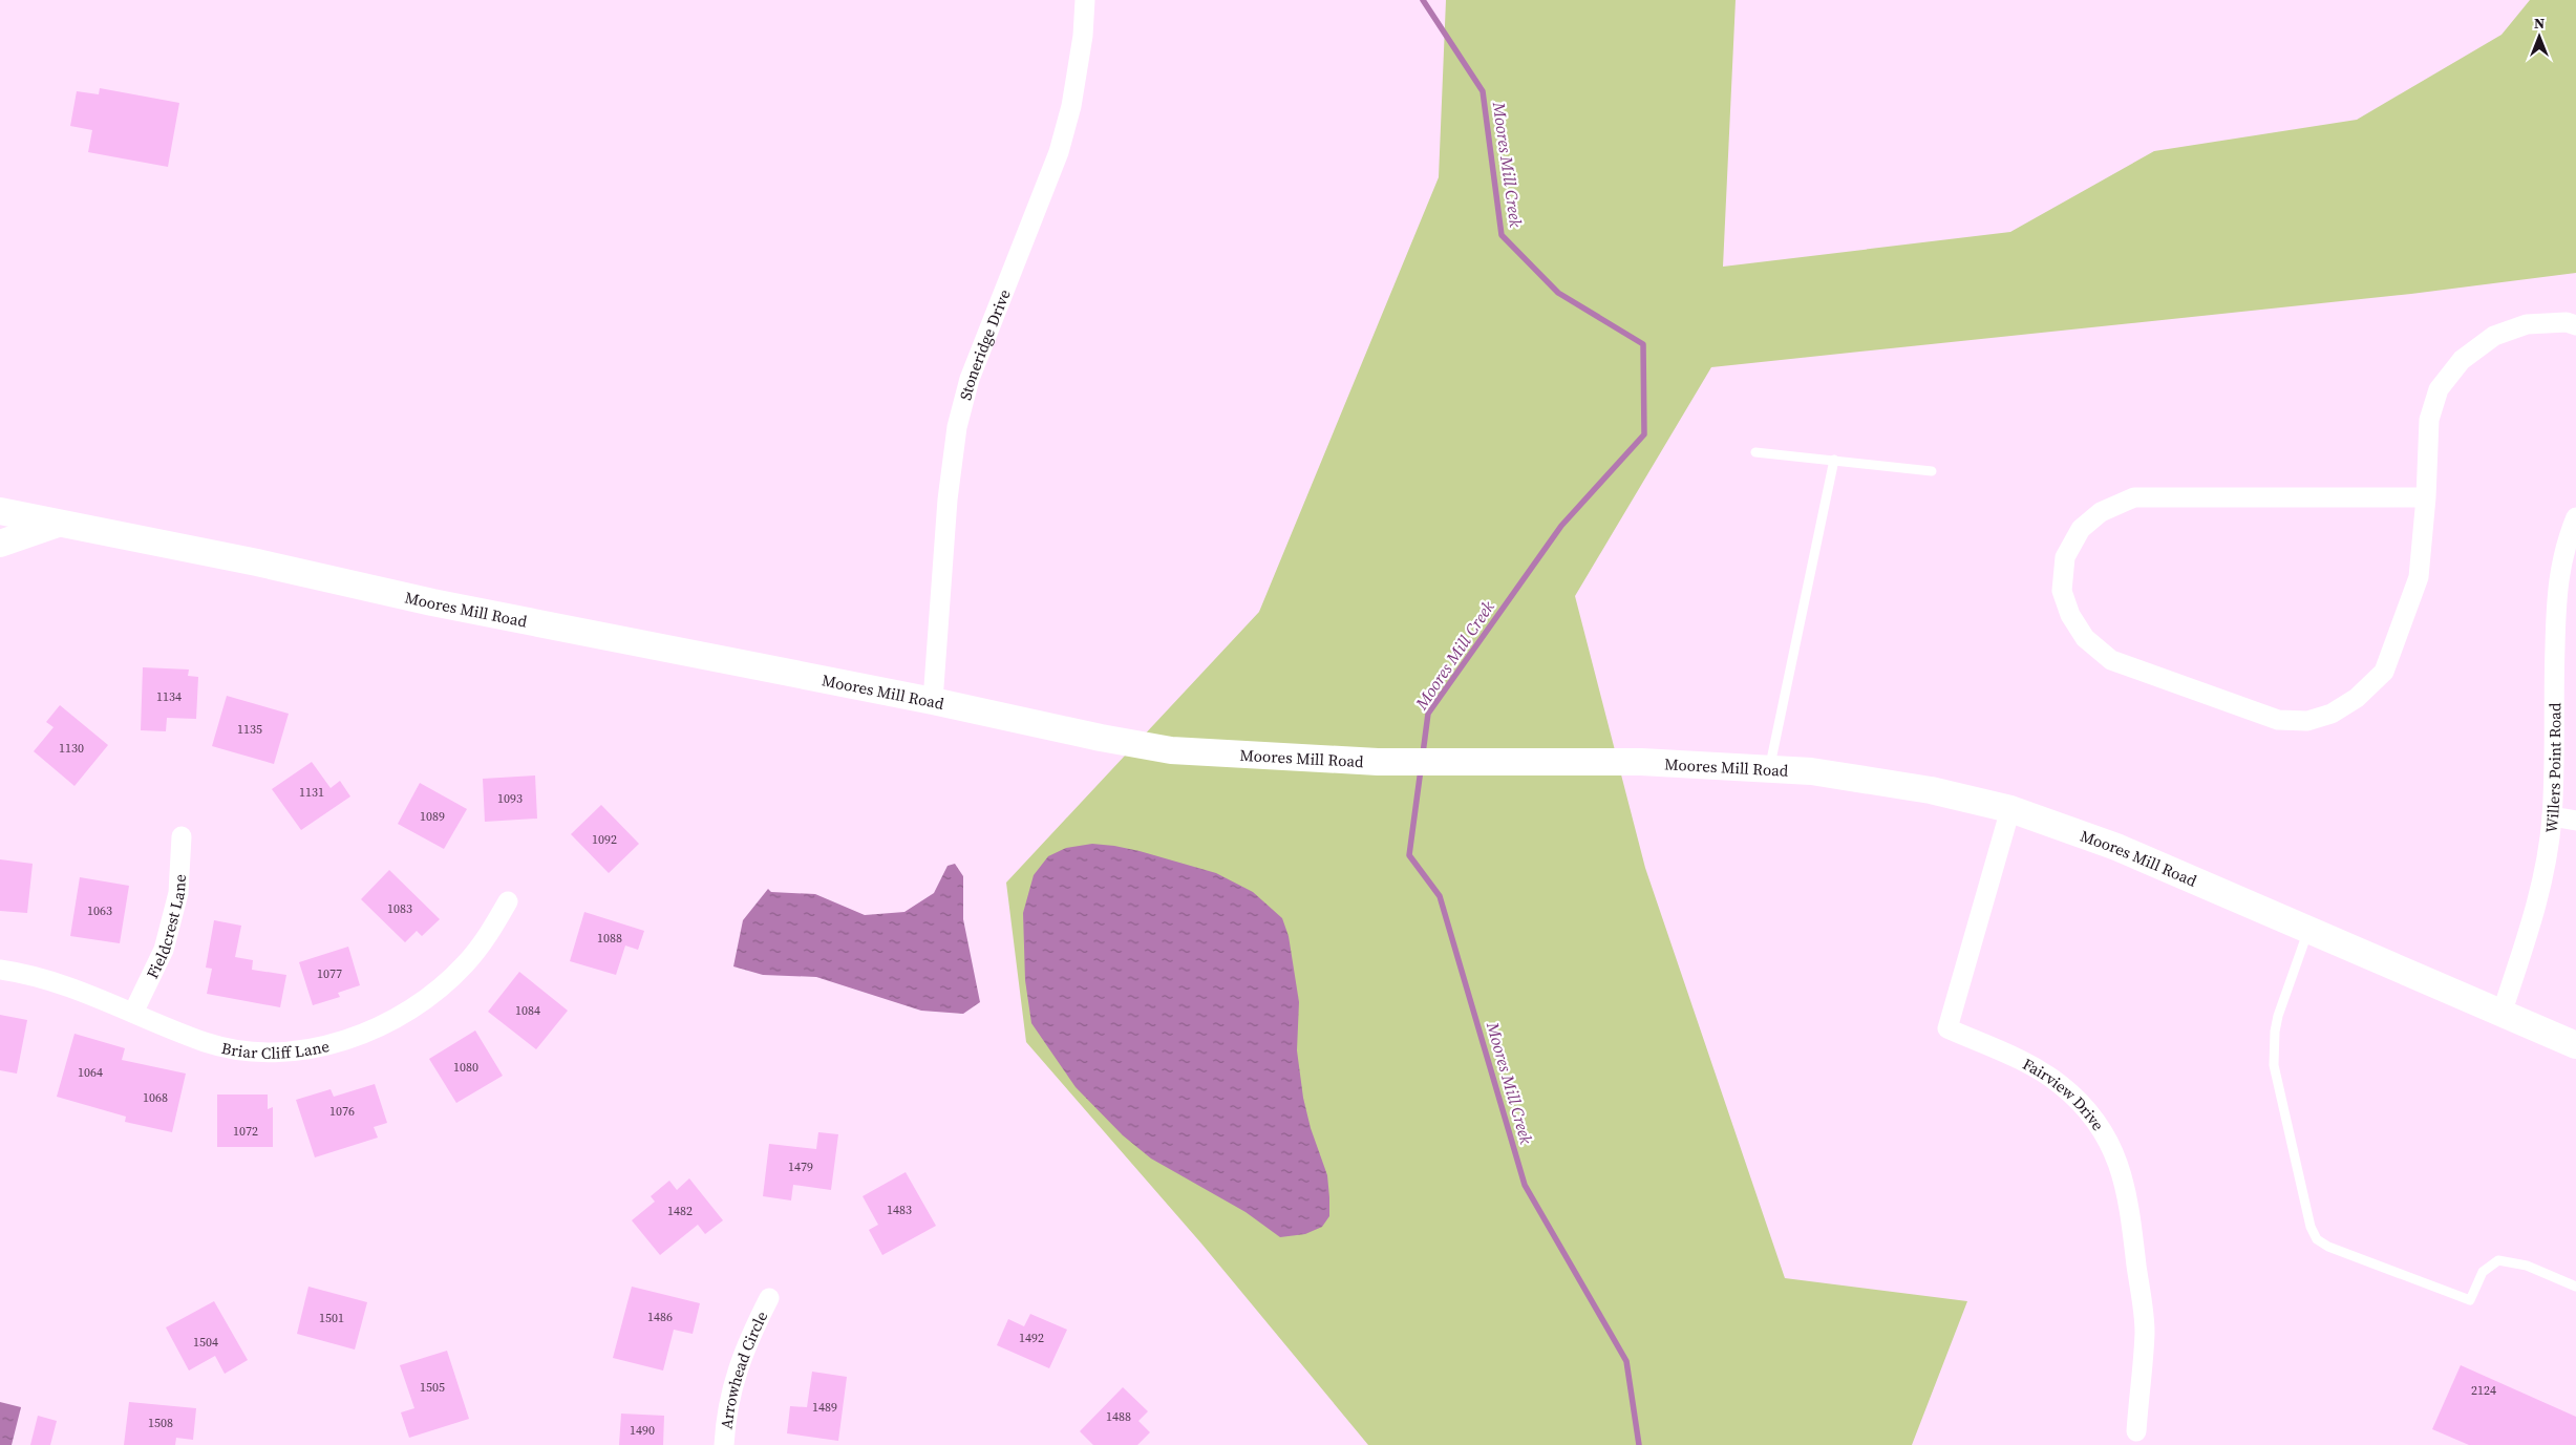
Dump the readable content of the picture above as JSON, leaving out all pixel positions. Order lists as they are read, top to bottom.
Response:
{
  "streets": {
    "street": [
      "Stoneridge Drive",
      "Moores Mill Road",
      "Willers Point Road",
      "Fieldcrest Lane",
      "Briar Cliff Lane",
      "Fairview Drive",
      "Arrowhead Circle"
    ]
  },
  "crossings": [
    ["Stoneridge Drive", "Moores Mill Road"],
    ["Moores Mill Road", "Willers Point Road"],
    ["Moores Mill Road", "Fairview Drive"],
    ["Fieldcrest Lane", "Briar Cliff Lane"]
  ],
  "water": ["Moores Mill Creek"],
  "house_numbers": [
    "1134",
    "1135",
    "1130",
    "1131",
    "1093",
    "1089",
    "1092",
    "1083",
    "1063",
    "1088",
    "1077",
    "1084",
    "1080",
    "1064",
    "1068",
    "1076",
    "1072",
    "1479",
    "1483",
    "1482",
    "1486",
    "1501",
    "1492",
    "1504",
    "1505",
    "2124",
    "1489",
    "1488",
    "1508",
    "1490"
  ],
  "north": "top"
}
